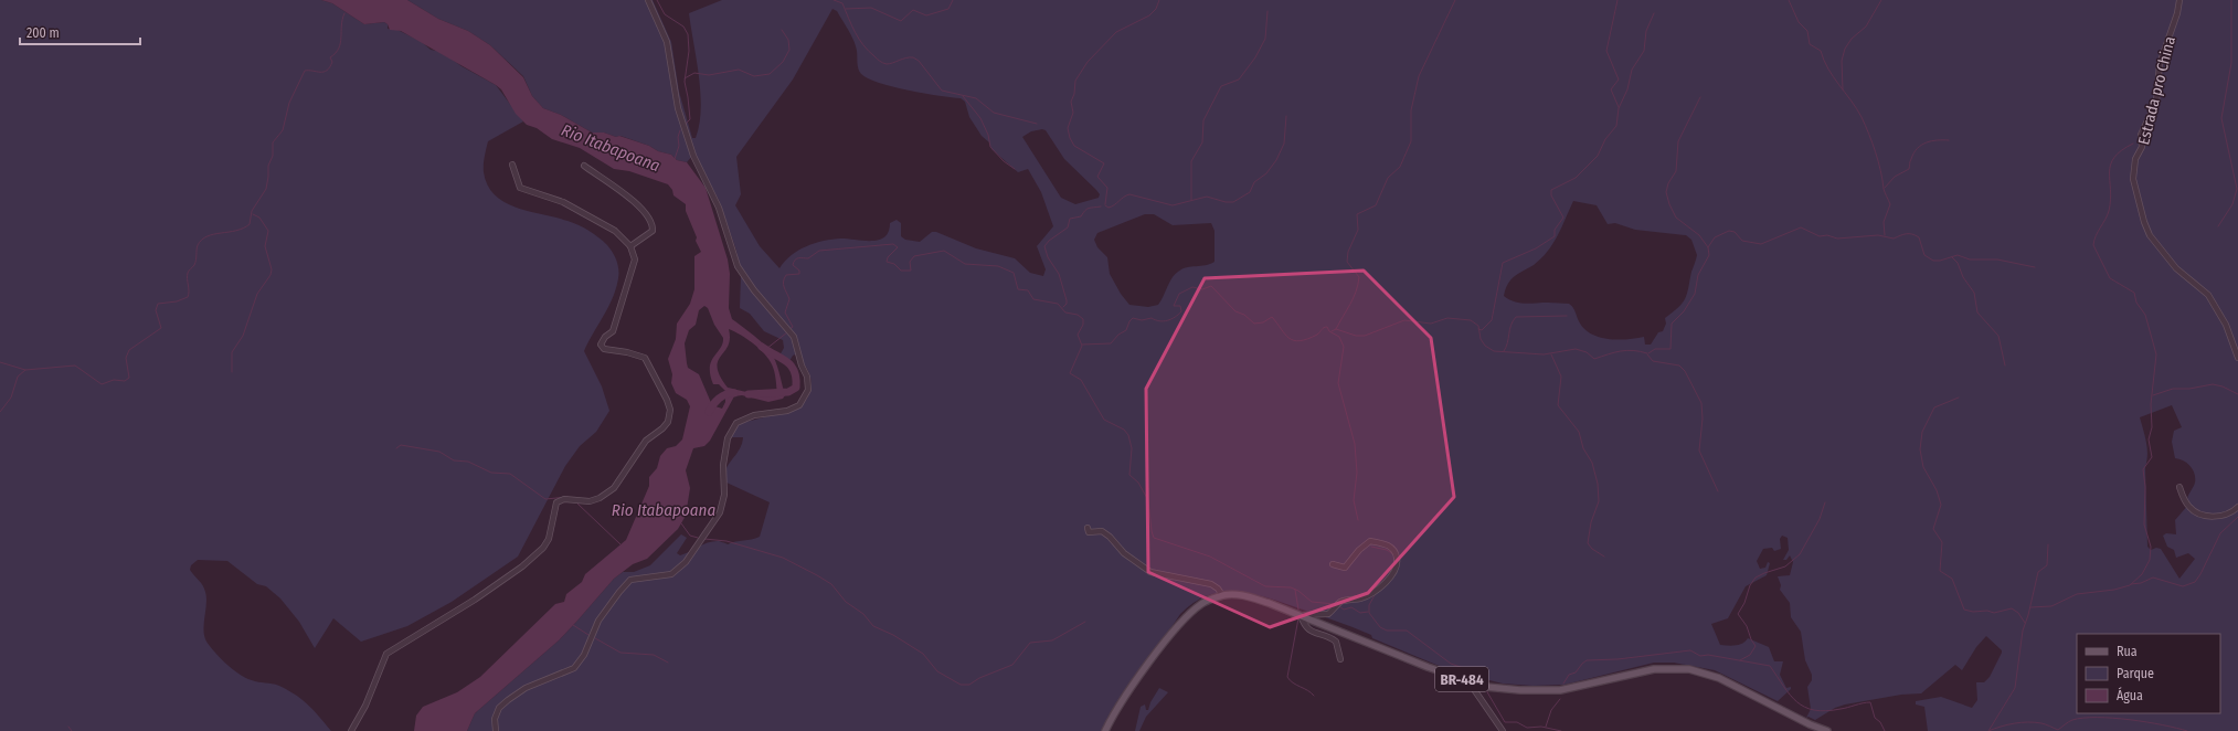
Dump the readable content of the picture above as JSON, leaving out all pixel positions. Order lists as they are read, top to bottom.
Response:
{
  "streets": {
    "main road": ["BR-484"],
    "street": ["Estrada pro China"]
  },
  "water": ["Rio Itabapoana"],
  "legend": ["Rua", "Parque", "Água"],
  "scale_bar": "200 m"
}
